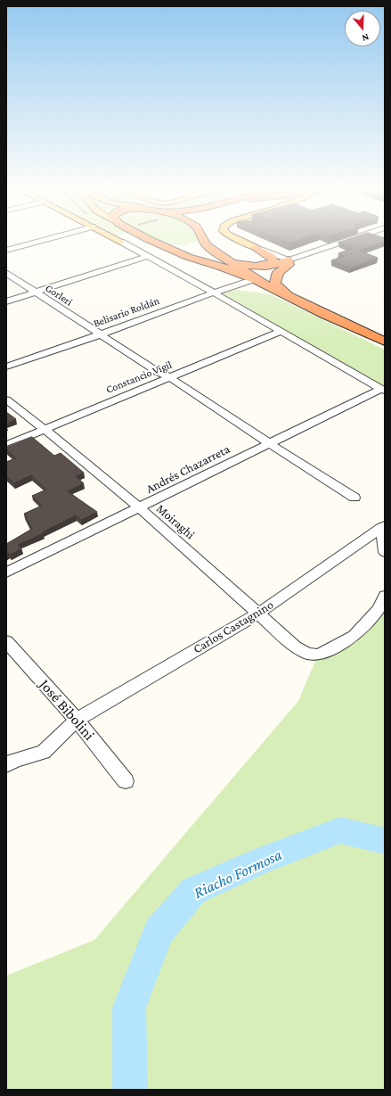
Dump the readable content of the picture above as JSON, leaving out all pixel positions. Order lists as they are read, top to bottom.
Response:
{
  "streets": {
    "street": [
      "Gorleri",
      "Belisario Roldán",
      "Constancio Vigil",
      "Andrés Chazarreta",
      "Moiraghi",
      "Carlos Castagnino",
      "José Bibolini"
    ]
  },
  "crossings": [
    ["Gorleri", "Belisario Roldán"],
    ["Gorleri", "Constancio Vigil"],
    ["Gorleri", "Andrés Chazarreta"],
    ["Constancio Vigil", "Moiraghi"],
    ["Andrés Chazarreta", "Moiraghi"],
    ["Moiraghi", "Carlos Castagnino"],
    ["Carlos Castagnino", "José Bibolini"]
  ],
  "water": ["Riacho Formosa"],
  "north": "bottom"
}
